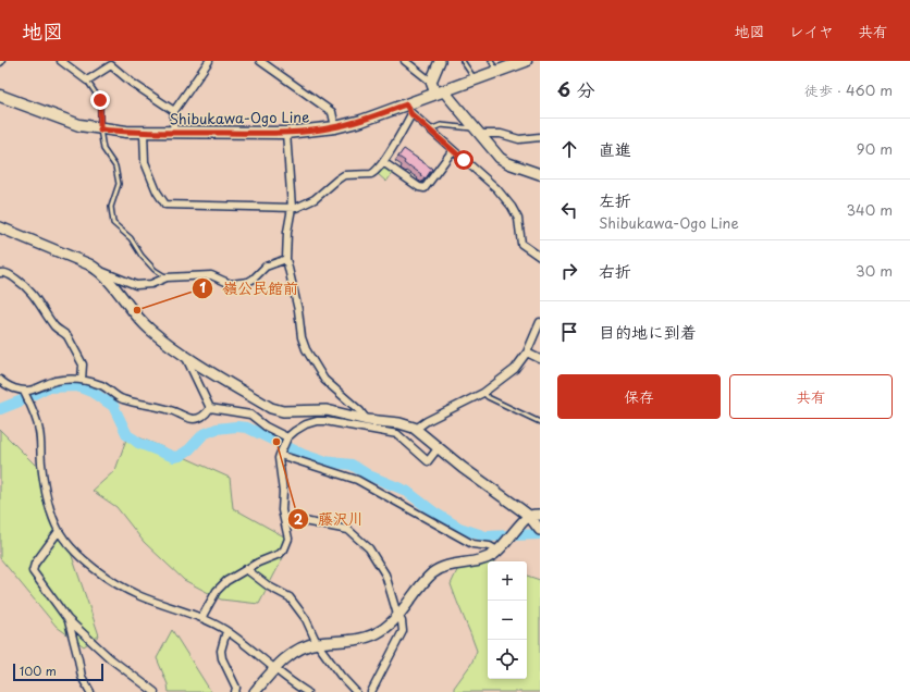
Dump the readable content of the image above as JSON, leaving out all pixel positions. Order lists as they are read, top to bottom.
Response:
{
  "streets": {
    "main road": ["Shibukawa-Ogo Line"]
  },
  "places": ["嶺公民館前", "藤沢川"],
  "scale_bar": "100 m",
  "page": {
    "header": "地図",
    "nav": ["地図", "レイヤ", "共有"],
    "heading": ["6 分", "徒歩 · 460 m"],
    "list": [
      ["直進", "90 m"],
      ["左折", "Shibukawa-Ogo Line", "340 m"],
      ["右折", "30 m"],
      "目的地に到着"
    ],
    "buttons": ["保存", "共有"],
    "map_buttons": ["+", "−"],
    "scale": "100 m"
  }
}
